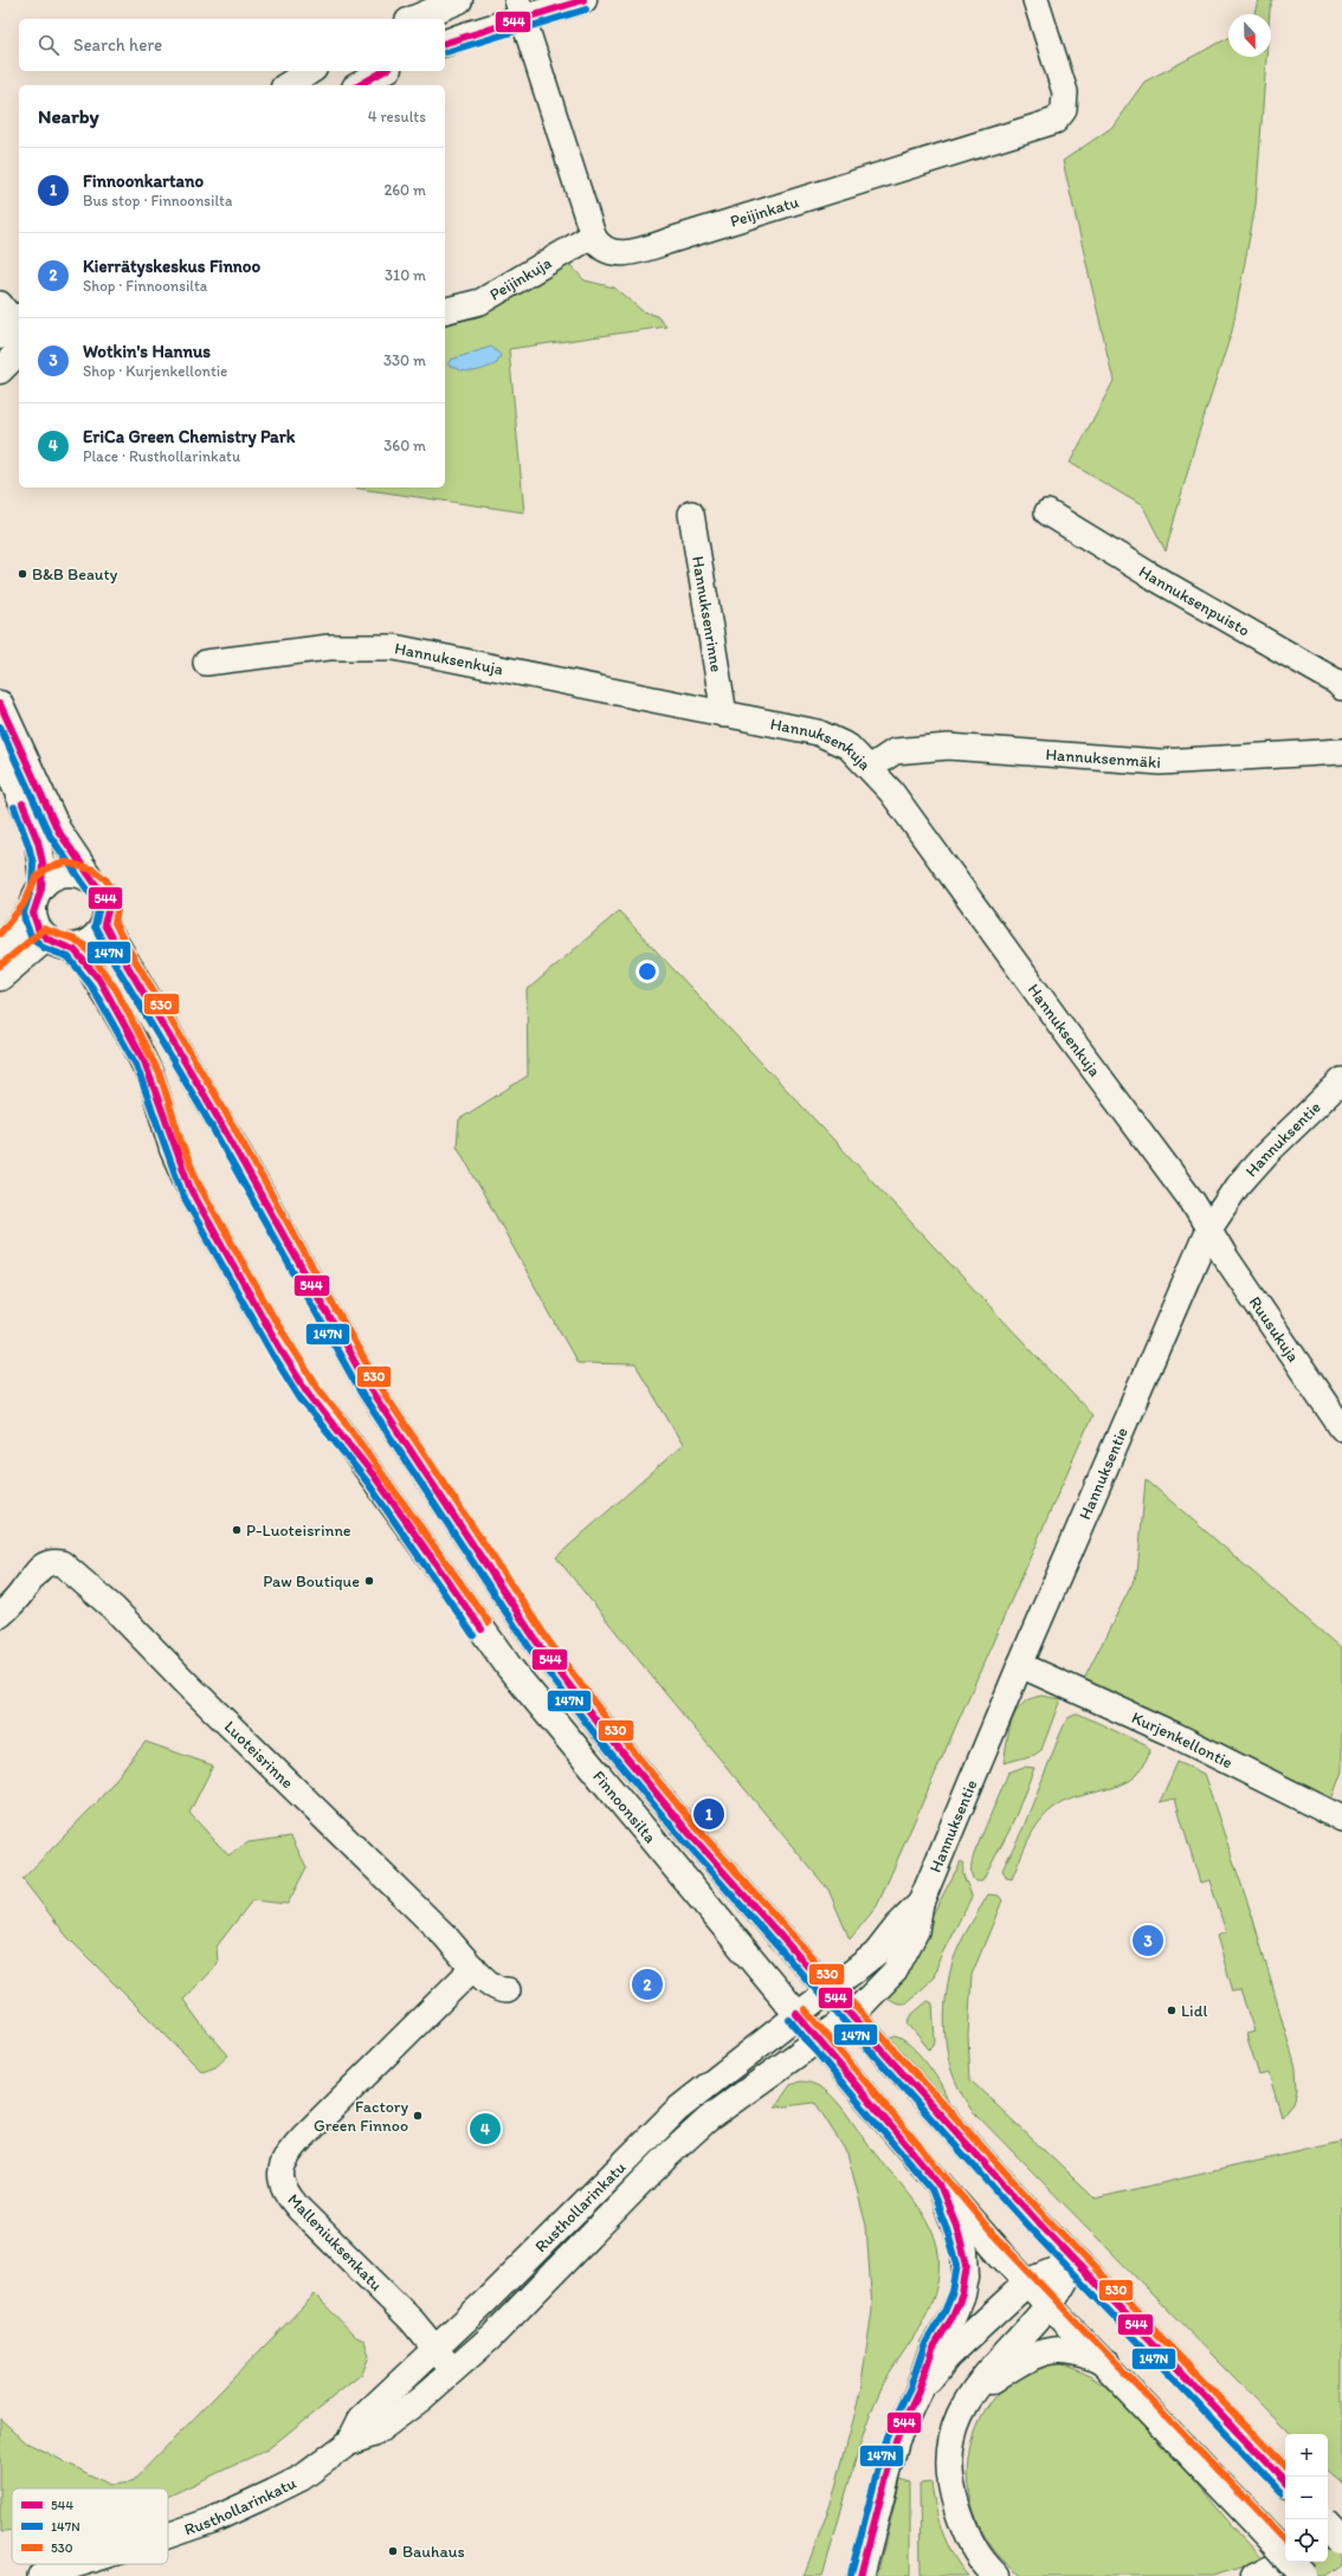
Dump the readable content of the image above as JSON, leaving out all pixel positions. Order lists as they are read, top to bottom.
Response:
{
  "streets": {
    "main road": ["Finnoonsilta"],
    "street": [
      "Peijinkatu",
      "Peijinkuja",
      "Hannuksenpuisto",
      "Hannuksenrinne",
      "Hannuksenkuja",
      "Hannuksenmäki",
      "Hannuksentie",
      "Ruusukuja",
      "Kurjenkellontie",
      "Luoteisrinne",
      "Rusthollarinkatu",
      "Malleniuksenkatu"
    ]
  },
  "crossings": [
    ["Peijinkatu", "Peijinkuja"],
    ["Hannuksenrinne", "Hannuksenkuja"],
    ["Hannuksenkuja", "Hannuksenmäki"],
    ["Hannuksenkuja", "Hannuksentie"],
    ["Hannuksenkuja", "Ruusukuja"],
    ["Hannuksentie", "Ruusukuja"],
    ["Hannuksentie", "Kurjenkellontie"],
    ["Hannuksentie", "Finnoonsilta"],
    ["Hannuksentie", "Rusthollarinkatu"],
    ["Luoteisrinne", "Malleniuksenkatu"],
    ["Finnoonsilta", "Rusthollarinkatu"],
    ["Rusthollarinkatu", "Malleniuksenkatu"]
  ],
  "places": [
    "B&B Beauty",
    "P-Luoteisrinne",
    "Paw Boutique",
    "Lidl",
    "Factory Green Finnoo",
    "Bauhaus"
  ],
  "lines": ["transit line 544", "transit line 147N", "transit line 530"],
  "legend": ["544", "147N", "530"],
  "north": "bottom",
  "page": {
    "search": "Search here",
    "heading": ["Nearby", "4 results"],
    "list": [
      {
        "mark": "1",
        "name": "Finnoonkartano",
        "note": "Bus stop · Finnoonsilta",
        "value": "260 m"
      },
      {
        "mark": "2",
        "name": "Kierrätyskeskus Finnoo",
        "note": "Shop · Finnoonsilta",
        "value": "310 m"
      },
      {
        "mark": "3",
        "name": "Wotkin's Hannus",
        "note": "Shop · Kurjenkellontie",
        "value": "330 m"
      },
      {
        "mark": "4",
        "name": "EriCa Green Chemistry Park",
        "note": "Place · Rusthollarinkatu",
        "value": "360 m"
      }
    ],
    "pins": [
      "1",
      "3",
      "2",
      "4"
    ],
    "map_buttons": ["+", "−"]
  }
}
